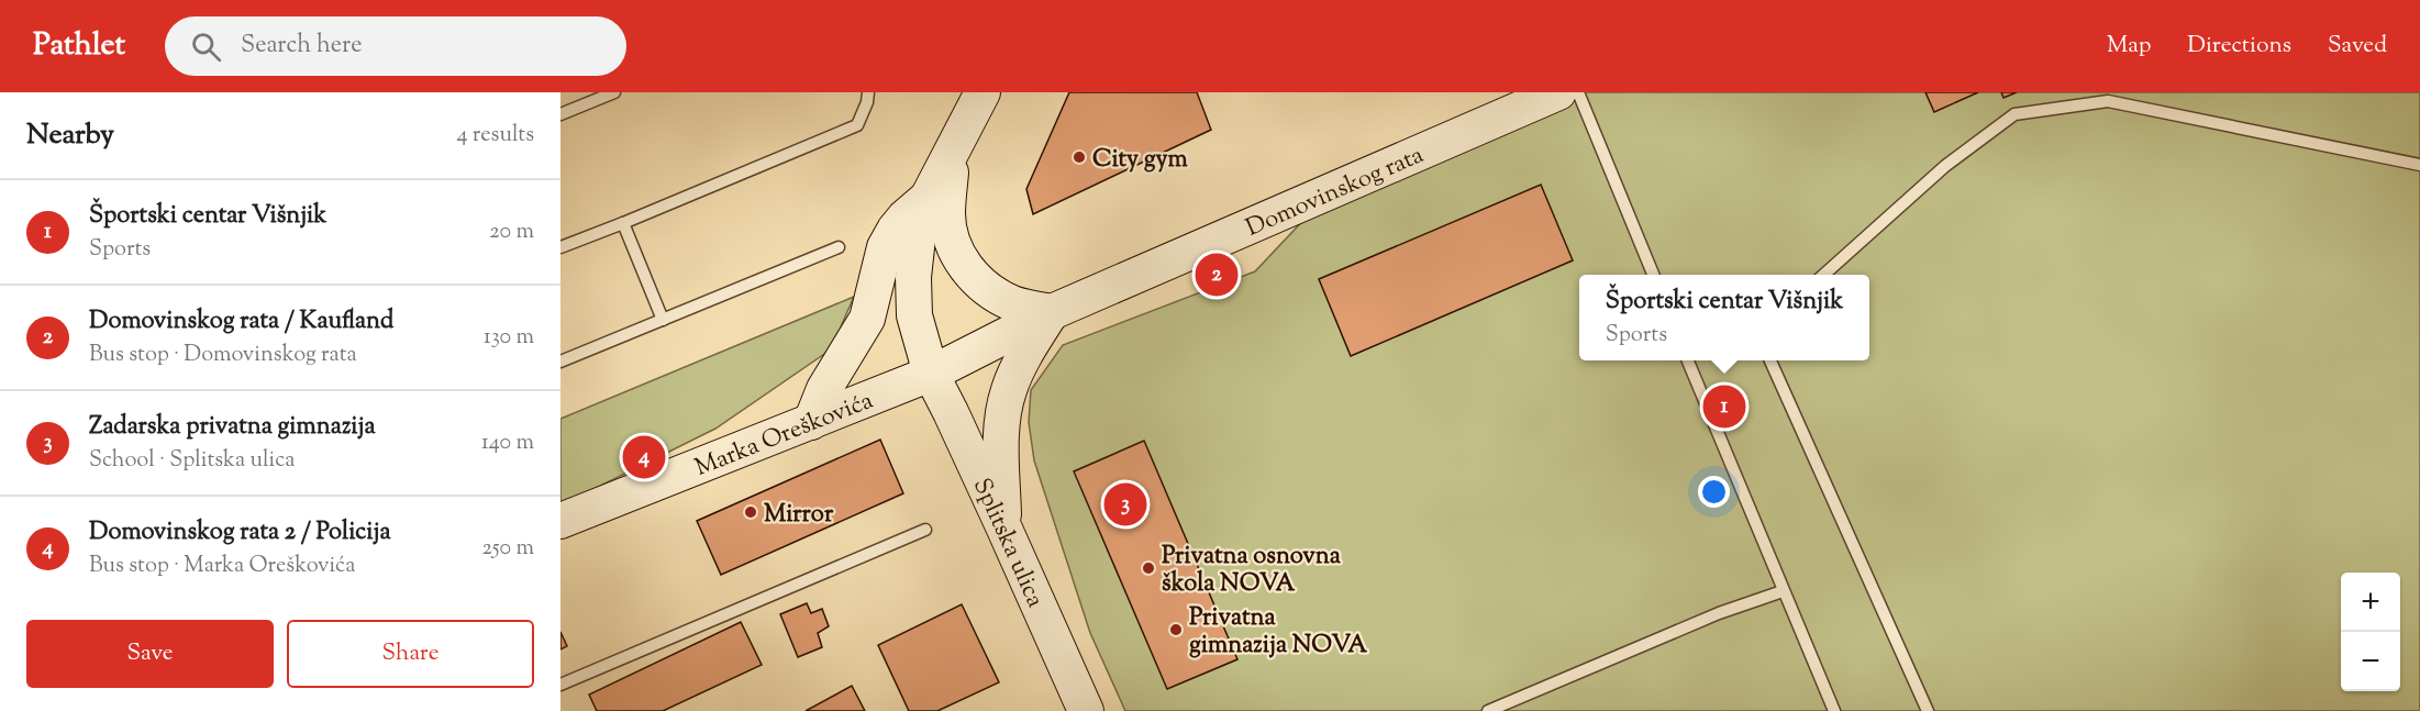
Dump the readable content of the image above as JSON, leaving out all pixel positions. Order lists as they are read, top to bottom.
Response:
{
  "streets": {
    "main road": ["Domovinskog rata", "Marka Oreškovića", "Splitska ulica"]
  },
  "crossings": [
    ["Domovinskog rata", "Marka Oreškovića"],
    ["Domovinskog rata", "Splitska ulica"],
    ["Marka Oreškovića", "Splitska ulica"]
  ],
  "places": [
    "City gym",
    "Mirror",
    "Privatna osnovna škola NOVA",
    "Privatna gimnazija NOVA"
  ],
  "page": {
    "header": "Pathlet",
    "search": "Search here",
    "nav": ["Map", "Directions", "Saved"],
    "heading": ["Nearby", "4 results"],
    "list": [
      {
        "mark": "1",
        "name": "Športski centar Višnjik",
        "note": "Sports",
        "value": "20 m"
      },
      {
        "mark": "2",
        "name": "Domovinskog rata / Kaufland",
        "note": "Bus stop · Domovinskog rata",
        "value": "130 m"
      },
      {
        "mark": "3",
        "name": "Zadarska privatna gimnazija",
        "note": "School · Splitska ulica",
        "value": "140 m"
      },
      {
        "mark": "4",
        "name": "Domovinskog rata 2 / Policija",
        "note": "Bus stop · Marka Oreškovića",
        "value": "250 m"
      }
    ],
    "pins": [
      "2",
      "1",
      "4",
      "3"
    ],
    "popup": ["Športski centar Višnjik", "Sports"],
    "map_buttons": ["+", "−"],
    "buttons": ["Save", "Share"]
  }
}
